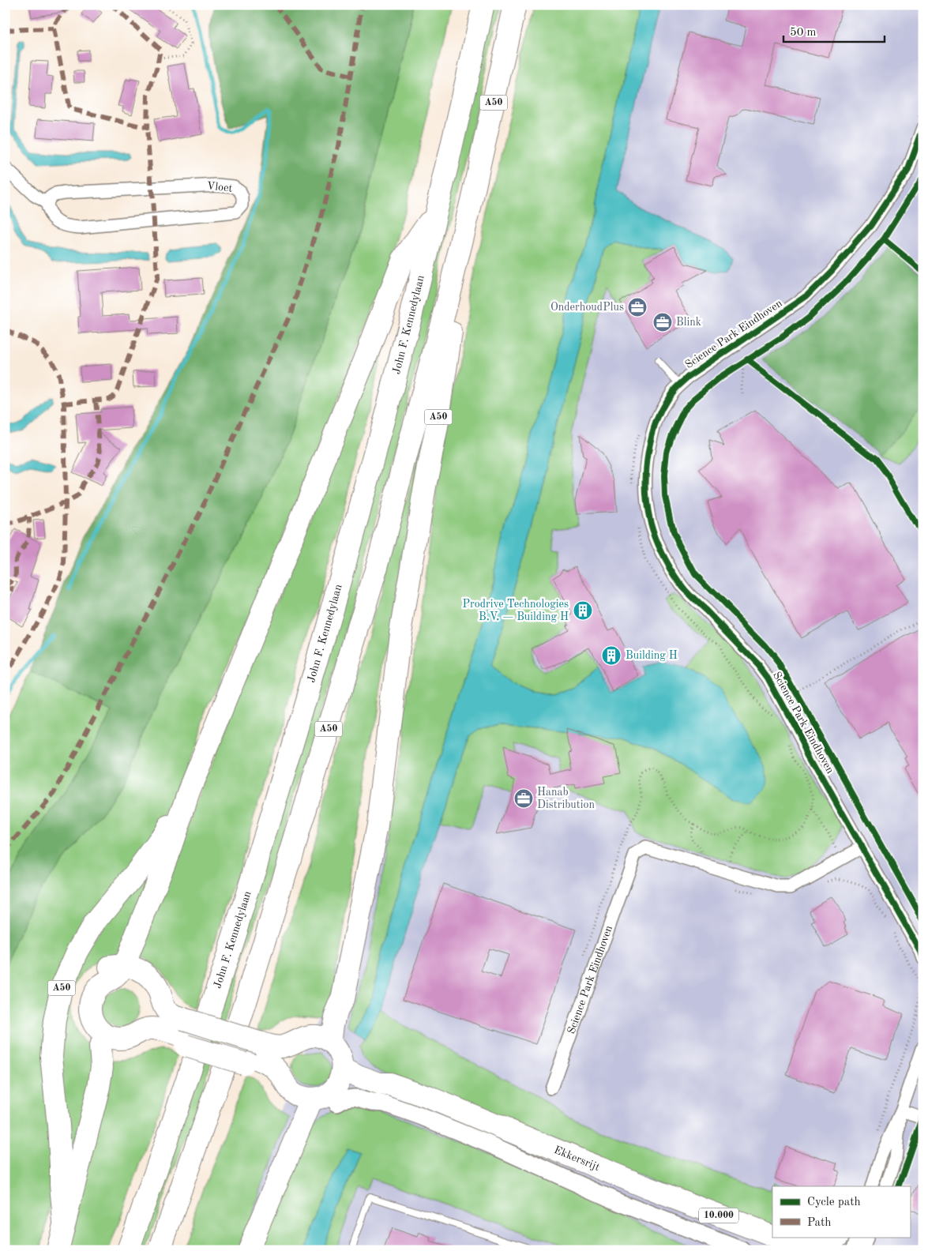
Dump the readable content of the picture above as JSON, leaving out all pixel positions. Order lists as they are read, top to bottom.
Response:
{
  "streets": {
    "highway": [
      "A50",
      "John F. Kennedylaan",
      "Ekkersrijt",
      "10.000"
    ],
    "street": ["Vloet", "Science Park Eindhoven"]
  },
  "crossings": [
    ["A50", "John F. Kennedylaan"],
    ["A50", "Ekkersrijt"]
  ],
  "places": {
    "office": ["OnderhoudPlus", "Blink", "Hanab Distribution"],
    "building": ["Prodrive Technologies B.V. — Building H", "Building H"]
  },
  "legend": ["Cycle path", "Path"],
  "scale_bar": "50 m"
}
